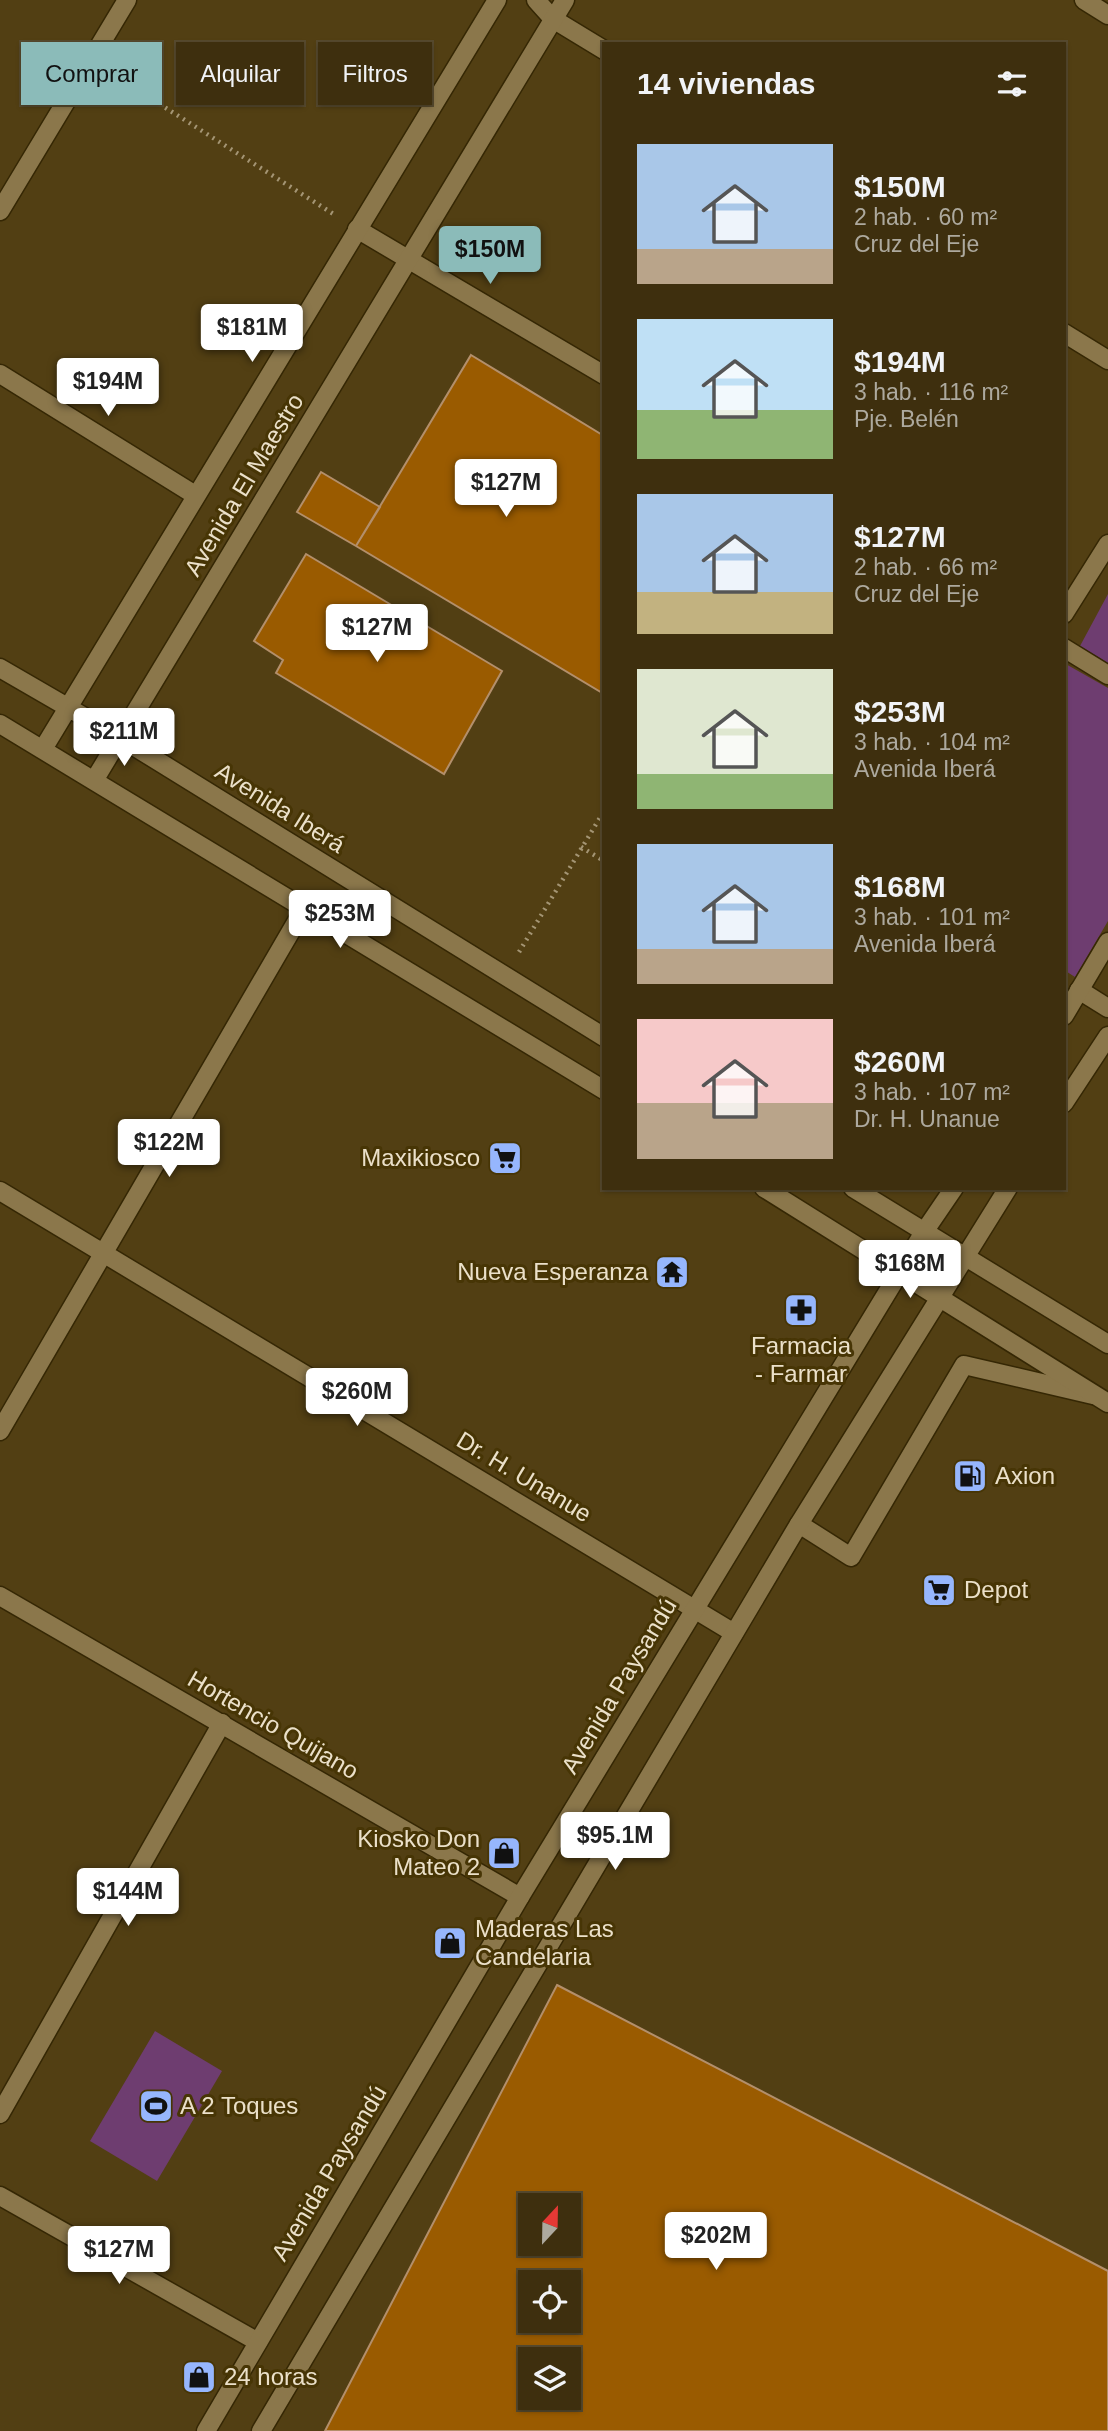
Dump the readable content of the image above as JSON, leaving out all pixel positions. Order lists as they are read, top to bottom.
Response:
{
  "streets": {
    "main road": [
      "Avenida El Maestro",
      "Avenida Iberá",
      "Dr. H. Unanue",
      "Avenida Paysandú",
      "Hortencio Quijano"
    ]
  },
  "crossings": [
    ["Avenida El Maestro", "Avenida Iberá"],
    ["Dr. H. Unanue", "Avenida Paysandú"],
    ["Avenida Paysandú", "Hortencio Quijano"]
  ],
  "places": {
    "supermarket": ["Maxikiosco", "Depot"],
    "temple": ["Nueva Esperanza"],
    "pharmacy": ["Farmacia - Farmar"],
    "fuel station": ["Axion"],
    "shop": ["Kiosko Don Mateo 2", "Maderas Las Candelaria", "24 horas"],
    "sports": ["A 2 Toques"]
  },
  "north": "top",
  "page": {
    "chip": ["Comprar", "Alquilar", "Filtros"],
    "heading": "14 viviendas",
    "list": [
      {
        "name": "$150M",
        "note": "2 hab. · 60 m² · Cruz del Eje"
      },
      {
        "name": "$194M",
        "note": "3 hab. · 116 m² · Pje. Belén"
      },
      {
        "name": "$127M",
        "note": "2 hab. · 66 m² · Cruz del Eje"
      },
      {
        "name": "$253M",
        "note": "3 hab. · 104 m² · Avenida Iberá"
      },
      {
        "name": "$168M",
        "note": "3 hab. · 101 m² · Avenida Iberá"
      },
      {
        "name": "$260M",
        "note": "3 hab. · 107 m² · Dr. H. Unanue"
      }
    ],
    "price": [
      "$150M",
      "$181M",
      "$194M",
      "$127M",
      "$127M",
      "$211M",
      "$253M",
      "$122M",
      "$168M",
      "$260M",
      "$95.1M",
      "$144M",
      "$202M",
      "$127M"
    ]
  }
}
